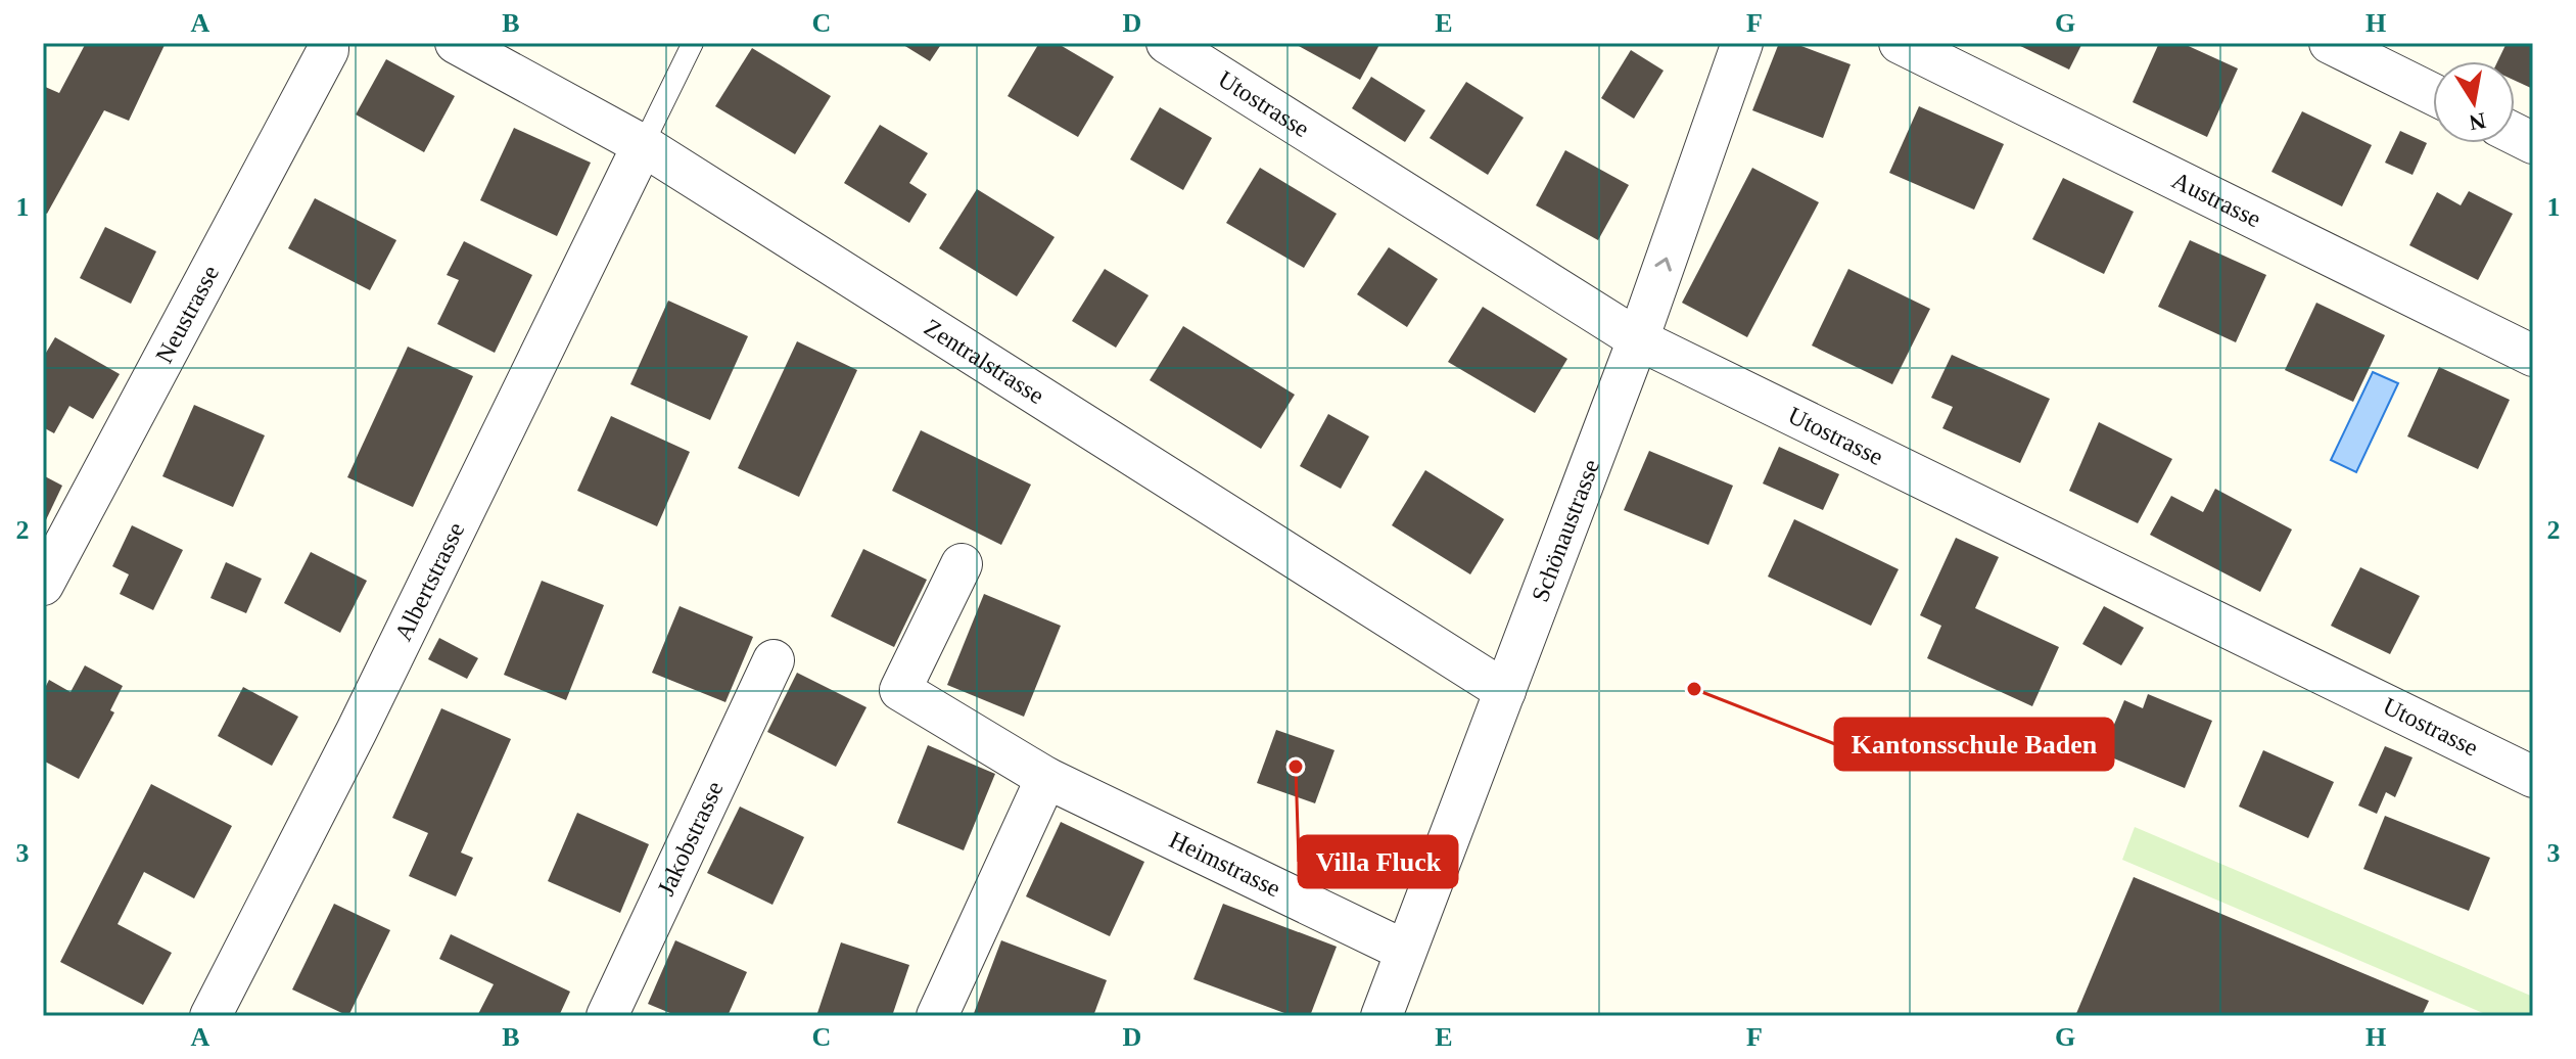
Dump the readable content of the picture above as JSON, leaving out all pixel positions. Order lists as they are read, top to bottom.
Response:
{
  "streets": {
    "street": [
      "Utostrasse",
      "Austrasse",
      "Neustrasse",
      "Zentralstrasse",
      "Schönaustrasse",
      "Albertstrasse",
      "Jakobstrasse",
      "Heimstrasse"
    ]
  },
  "crossings": [
    ["Utostrasse", "Schönaustrasse"],
    ["Zentralstrasse", "Schönaustrasse"],
    ["Zentralstrasse", "Albertstrasse"],
    ["Schönaustrasse", "Heimstrasse"]
  ],
  "places": ["Kantonsschule Baden", "Villa Fluck"],
  "north": "bottom",
  "grid": {
    "columns": [
      "A",
      "B",
      "C",
      "D",
      "E",
      "F",
      "G",
      "H"
    ],
    "rows": ["1", "2", "3"]
  }
}
